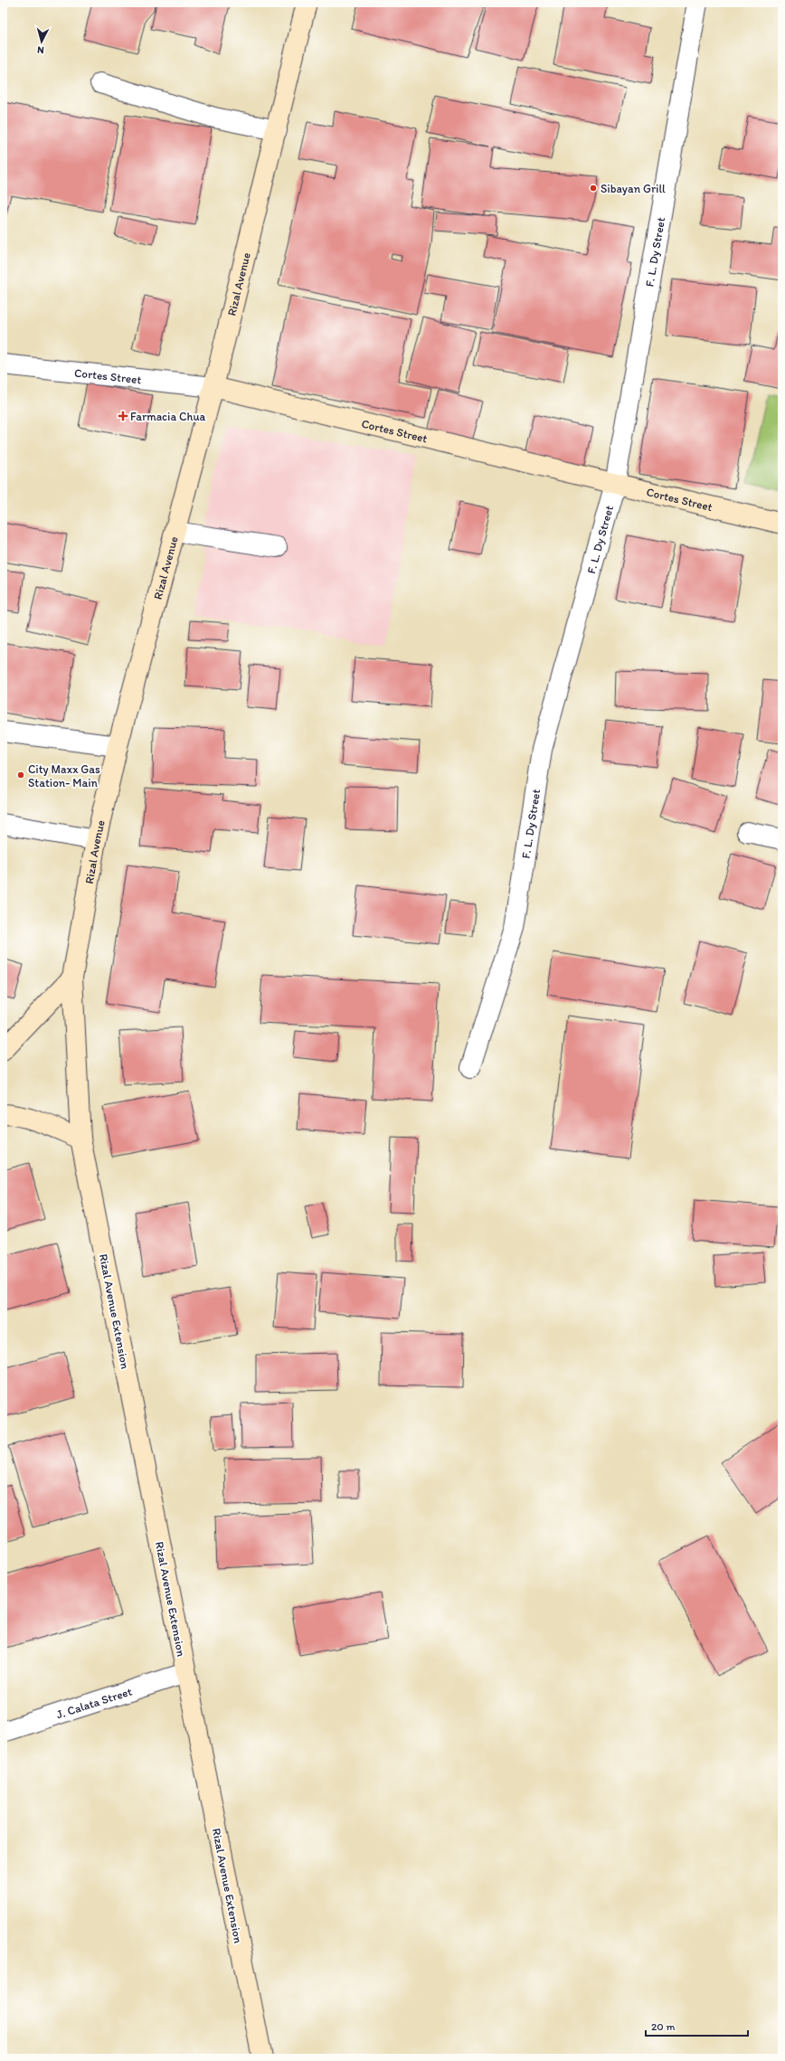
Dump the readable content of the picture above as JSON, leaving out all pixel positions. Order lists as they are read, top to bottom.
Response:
{
  "streets": {
    "main road": ["Rizal Avenue", "Cortes Street", "Rizal Avenue Extension"],
    "street": ["F. L. Dy Street", "J. Calata Street"]
  },
  "crossings": [
    ["F. L. Dy Street", "Cortes Street"],
    ["Rizal Avenue", "Cortes Street"],
    ["Rizal Avenue", "Rizal Avenue Extension"],
    ["Rizal Avenue Extension", "J. Calata Street"]
  ],
  "places": {
    "other": ["Sibayan Grill", "City Maxx Gas Station- Main"],
    "health": ["Farmacia Chua"]
  },
  "scale_bar": "20 m",
  "north": "bottom"
}
